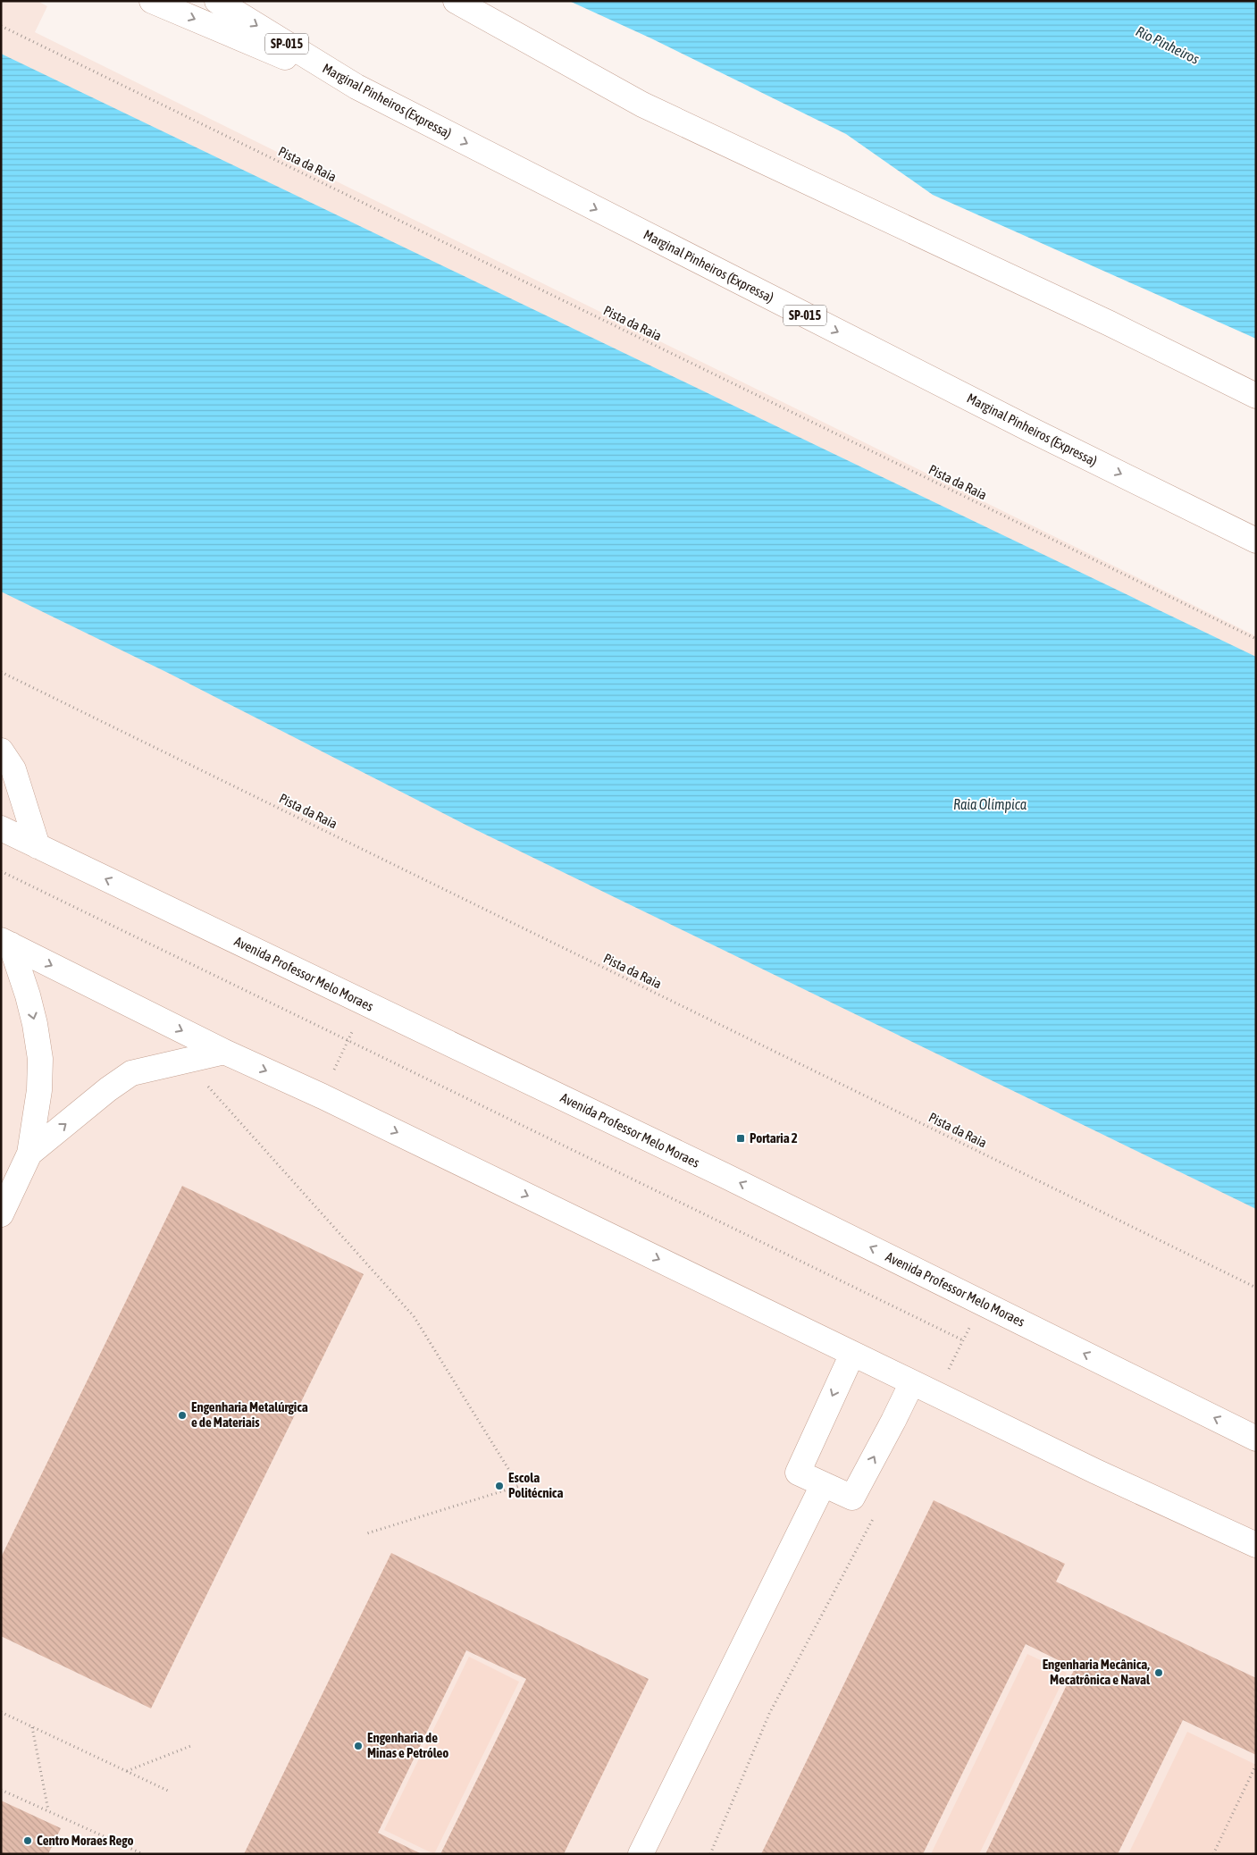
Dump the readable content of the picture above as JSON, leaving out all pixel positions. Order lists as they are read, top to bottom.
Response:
{
  "streets": {
    "main road": ["SP-015", "Marginal Pinheiros (Expressa)", "Avenida Professor Melo Moraes"],
    "path": ["Pista da Raia"]
  },
  "water": ["Rio Pinheiros", "Raia Olímpica"],
  "places": {
    "transit": ["Portaria 2"],
    "other": [
      "Engenharia Metalúrgica e de Materiais",
      "Escola Politécnica",
      "Engenharia Mecânica, Mecatrônica e Naval",
      "Engenharia de Minas e Petróleo",
      "Centro Moraes Rego"
    ]
  }
}
